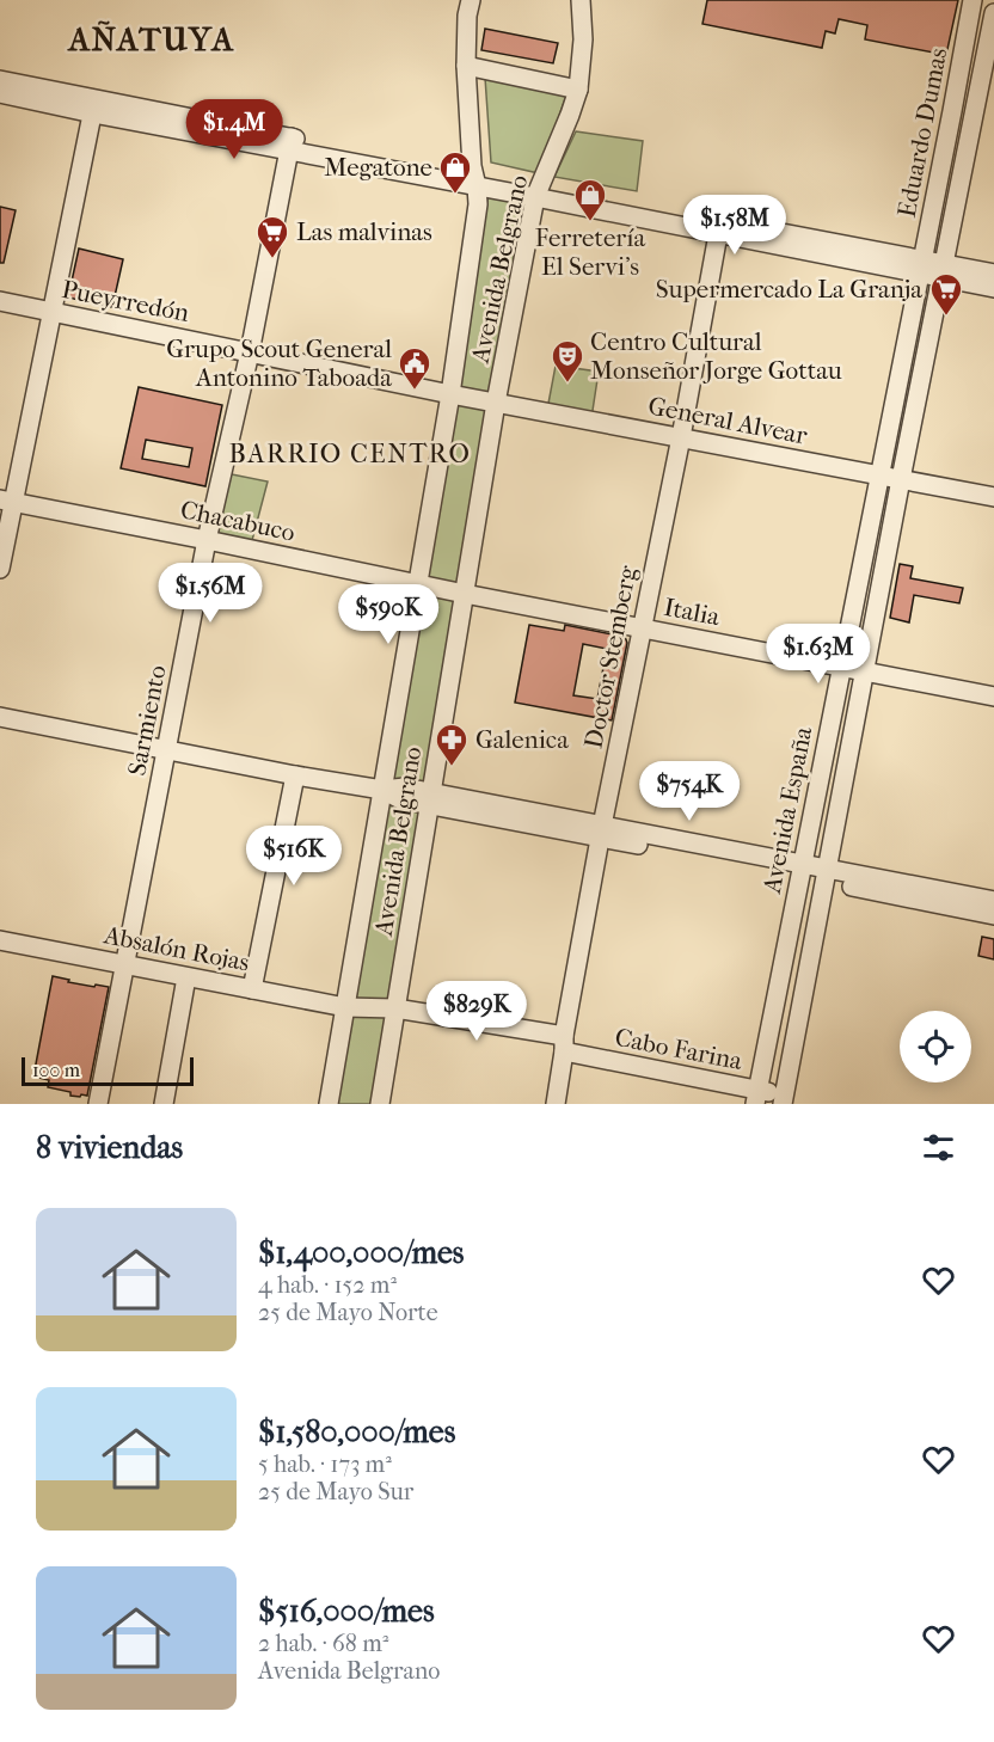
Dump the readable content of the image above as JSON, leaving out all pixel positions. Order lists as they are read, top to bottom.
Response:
{
  "streets": {
    "street": [
      "Eduardo Dumas",
      "Avenida Belgrano",
      "Pueyrredón",
      "General Alvear",
      "Chacabuco",
      "Italia",
      "Doctor Stemberg",
      "Sarmiento",
      "Avenida España",
      "Absalón Rojas",
      "Cabo Farina"
    ]
  },
  "crossings": [
    ["Eduardo Dumas", "Avenida España"],
    ["Avenida Belgrano", "Pueyrredón"],
    ["Avenida Belgrano", "General Alvear"],
    ["Avenida Belgrano", "Chacabuco"],
    ["Avenida Belgrano", "Italia"],
    ["Avenida Belgrano", "Absalón Rojas"],
    ["Avenida Belgrano", "Cabo Farina"],
    ["Pueyrredón", "General Alvear"],
    ["Pueyrredón", "Sarmiento"],
    ["General Alvear", "Doctor Stemberg"],
    ["General Alvear", "Avenida España"],
    ["Chacabuco", "Italia"],
    ["Chacabuco", "Sarmiento"],
    ["Italia", "Doctor Stemberg"],
    ["Italia", "Avenida España"],
    ["Doctor Stemberg", "Cabo Farina"],
    ["Sarmiento", "Absalón Rojas"],
    ["Avenida España", "Cabo Farina"],
    ["Absalón Rojas", "Cabo Farina"]
  ],
  "districts": ["AÑATUYA", "BARRIO CENTRO"],
  "places": {
    "shop": ["Megatone", "Ferretería El Servi's"],
    "supermarket": ["Las malvinas", "Supermercado La Granja"],
    "theatre": ["Centro Cultural Monseñor Jorge Gottau"],
    "public building": ["Grupo Scout General Antonino Taboada"],
    "pharmacy": ["Galenica"]
  },
  "scale_bar": "100 m",
  "page": {
    "price": [
      "$1.4M",
      "$1.58M",
      "$1.56M",
      "$590K",
      "$1.63M",
      "$754K",
      "$516K",
      "$829K"
    ],
    "scale": "100 m",
    "heading": "8 viviendas",
    "list": [
      {
        "name": "$1,400,000/mes",
        "note": "4 hab. · 152 m² · 25 de Mayo Norte"
      },
      {
        "name": "$1,580,000/mes",
        "note": "5 hab. · 173 m² · 25 de Mayo Sur"
      },
      {
        "name": "$516,000/mes",
        "note": "2 hab. · 68 m² · Avenida Belgrano"
      }
    ]
  }
}
